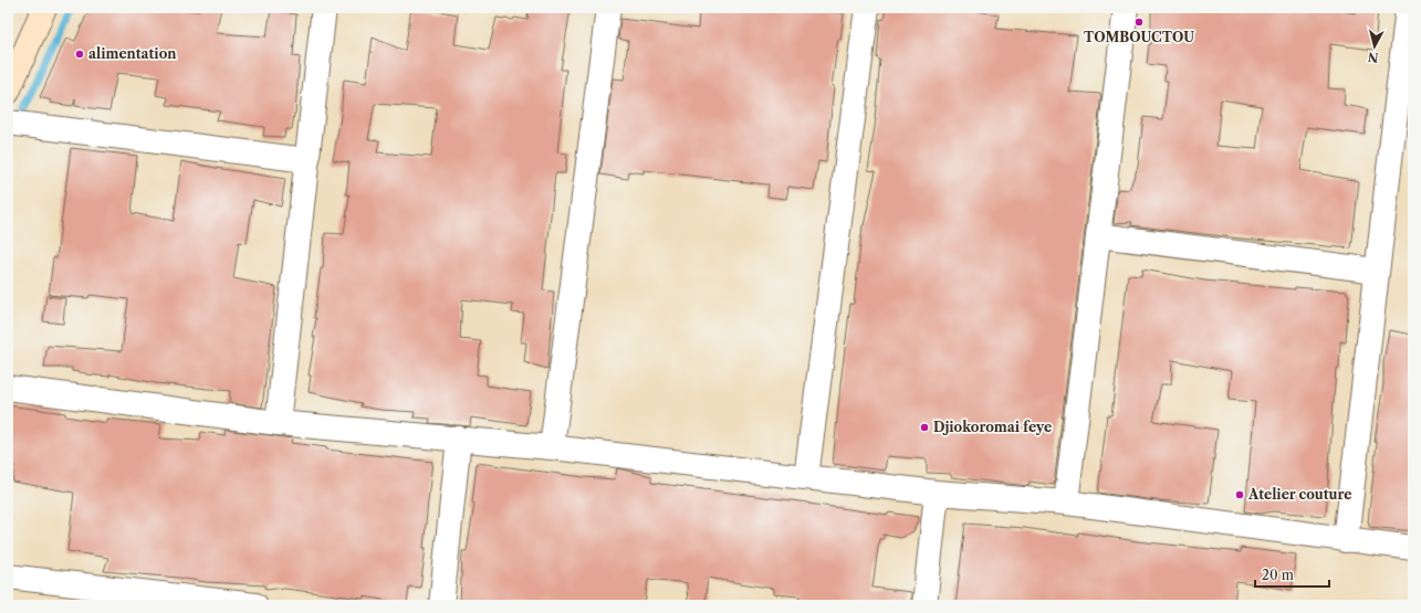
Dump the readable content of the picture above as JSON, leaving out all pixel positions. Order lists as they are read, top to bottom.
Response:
{
  "places": [
    "TOMBOUCTOU",
    "alimentation",
    "Djiokoromai feye",
    "Atelier couture"
  ],
  "scale_bar": "20 m",
  "north": "bottom"
}
